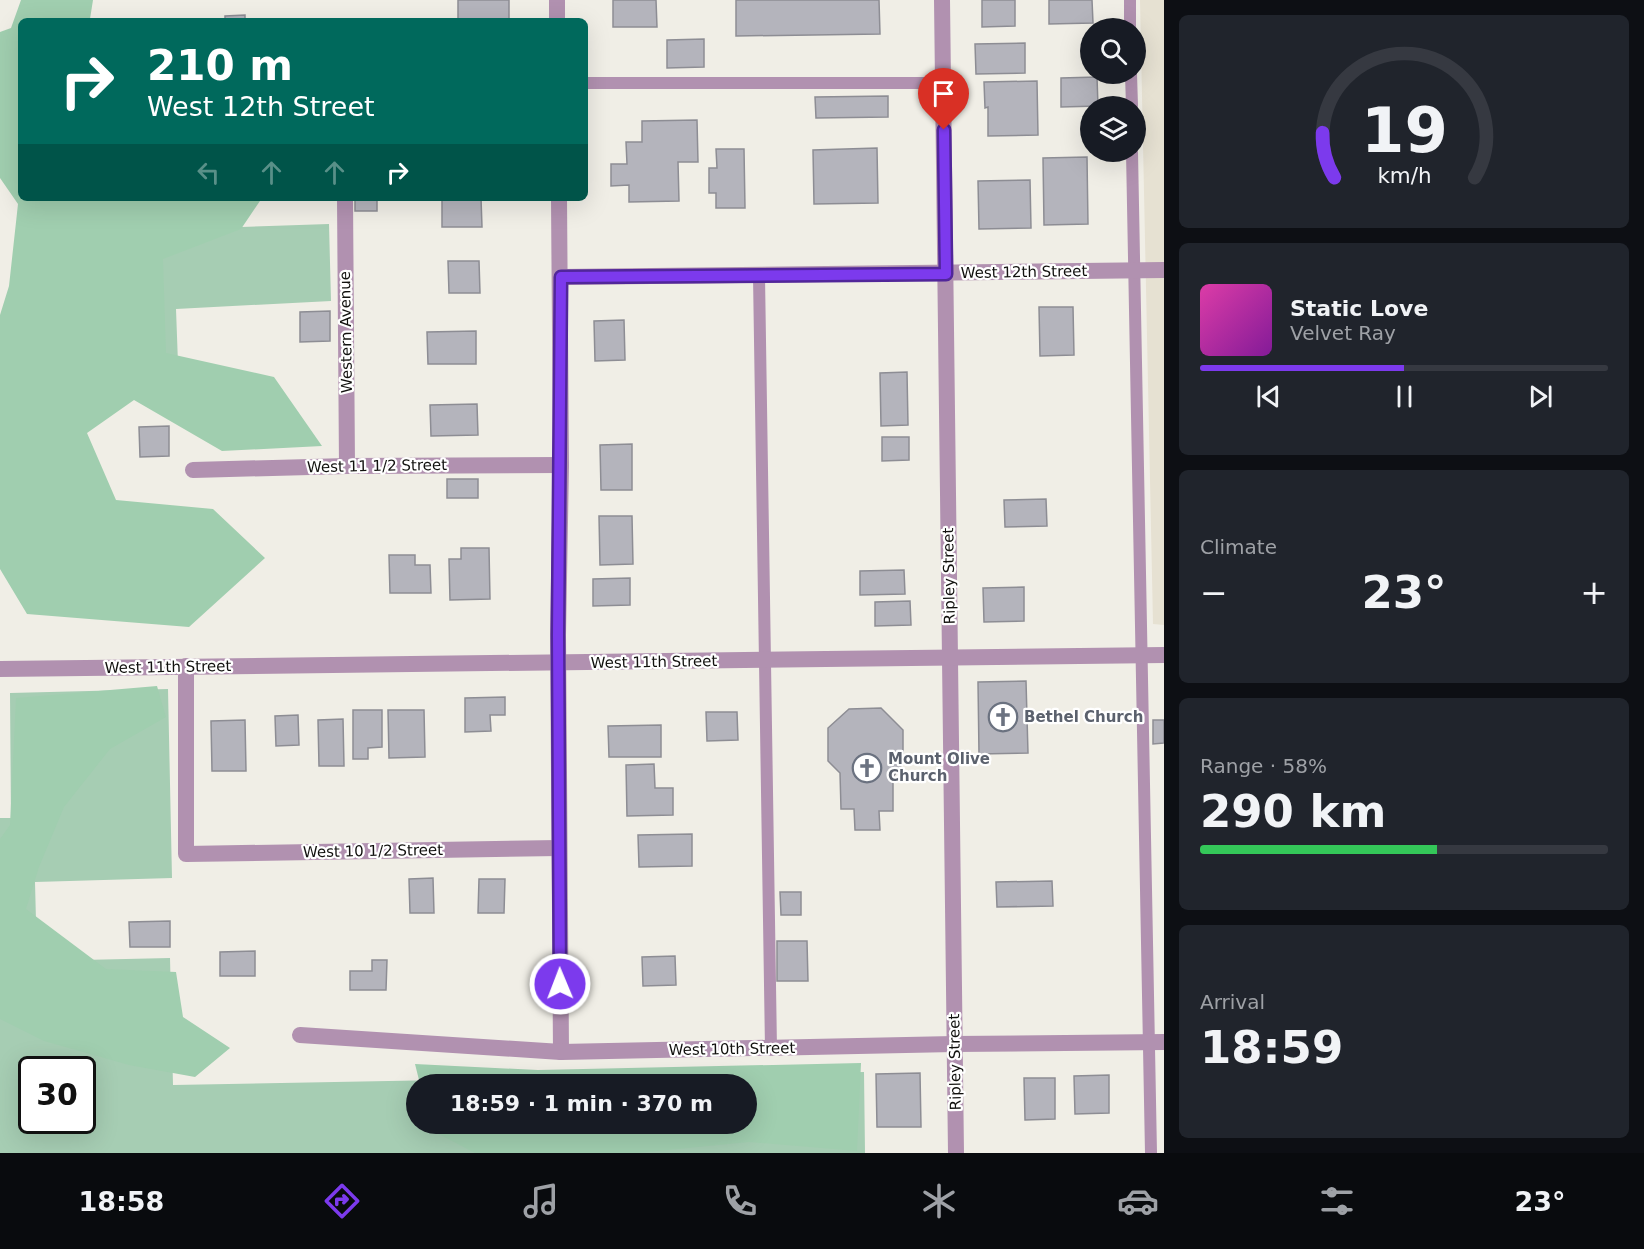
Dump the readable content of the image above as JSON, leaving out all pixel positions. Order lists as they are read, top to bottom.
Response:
{
  "streets": {
    "street": [
      "West 12th Street",
      "Western Avenue",
      "West 11 1/2 Street",
      "Ripley Street",
      "West 11th Street",
      "West 10 1/2 Street",
      "West 10th Street"
    ]
  },
  "crossings": [
    ["West 12th Street", "Ripley Street"],
    ["Western Avenue", "West 11 1/2 Street"],
    ["Ripley Street", "West 11th Street"],
    ["Ripley Street", "West 10th Street"],
    ["West 11th Street", "West 10 1/2 Street"]
  ],
  "places": {
    "church": ["Bethel Church", "Mount Olive Church"]
  },
  "page": {
    "turn": ["210 m", "West 12th Street"],
    "song": ["Static Love", "Velvet Ray"],
    "tile": [
      "Climate",
      ["Range · 58%", "290 km"],
      ["Arrival", "18:59"]
    ],
    "heat": ["−", "23°", "+"],
    "limit": "30",
    "trip": "18:59 · 1 min · 370 m",
    "tabs": ["18:58", "23°"],
    "gauge": ["19", "km/h"]
  }
}
